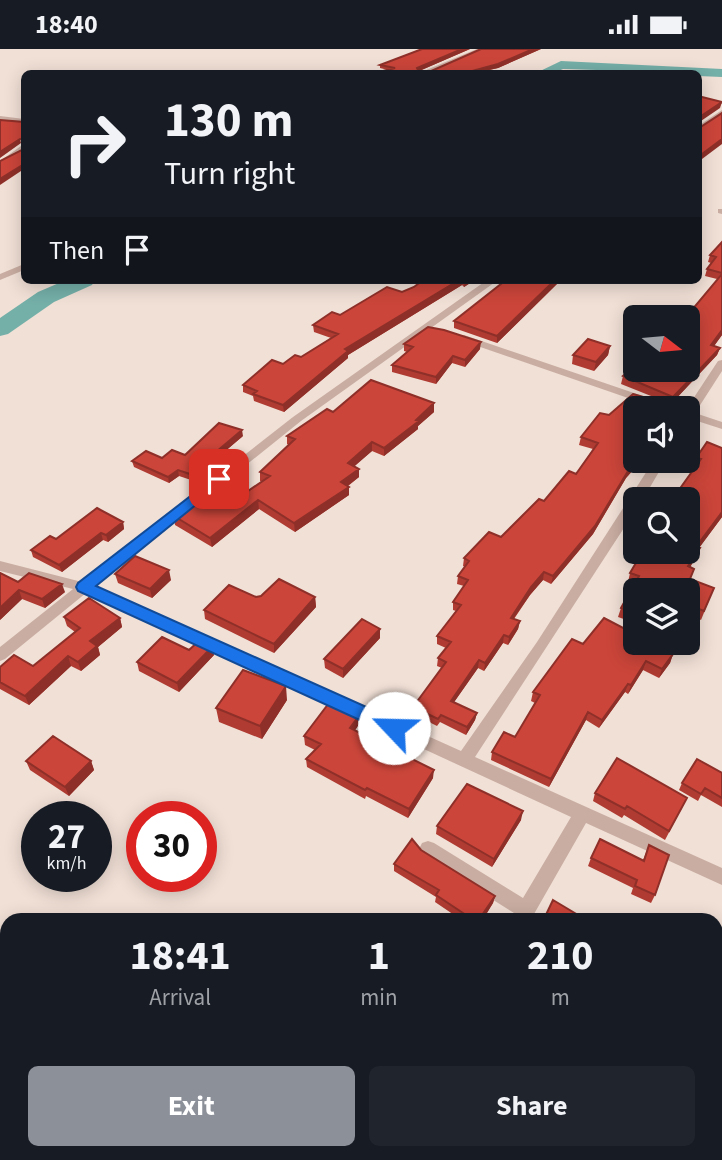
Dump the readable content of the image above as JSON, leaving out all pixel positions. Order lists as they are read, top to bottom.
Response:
{
  "north": "right",
  "page": {
    "status": "18:40",
    "turn": ["130 m", "Turn right"],
    "then": "Then",
    "speed": "27 km/h",
    "limit": "30",
    "eta": [
      "18:41",
      "Arrival",
      "1",
      "min",
      "210",
      "m"
    ],
    "buttons": ["Exit", "Share"]
  }
}
